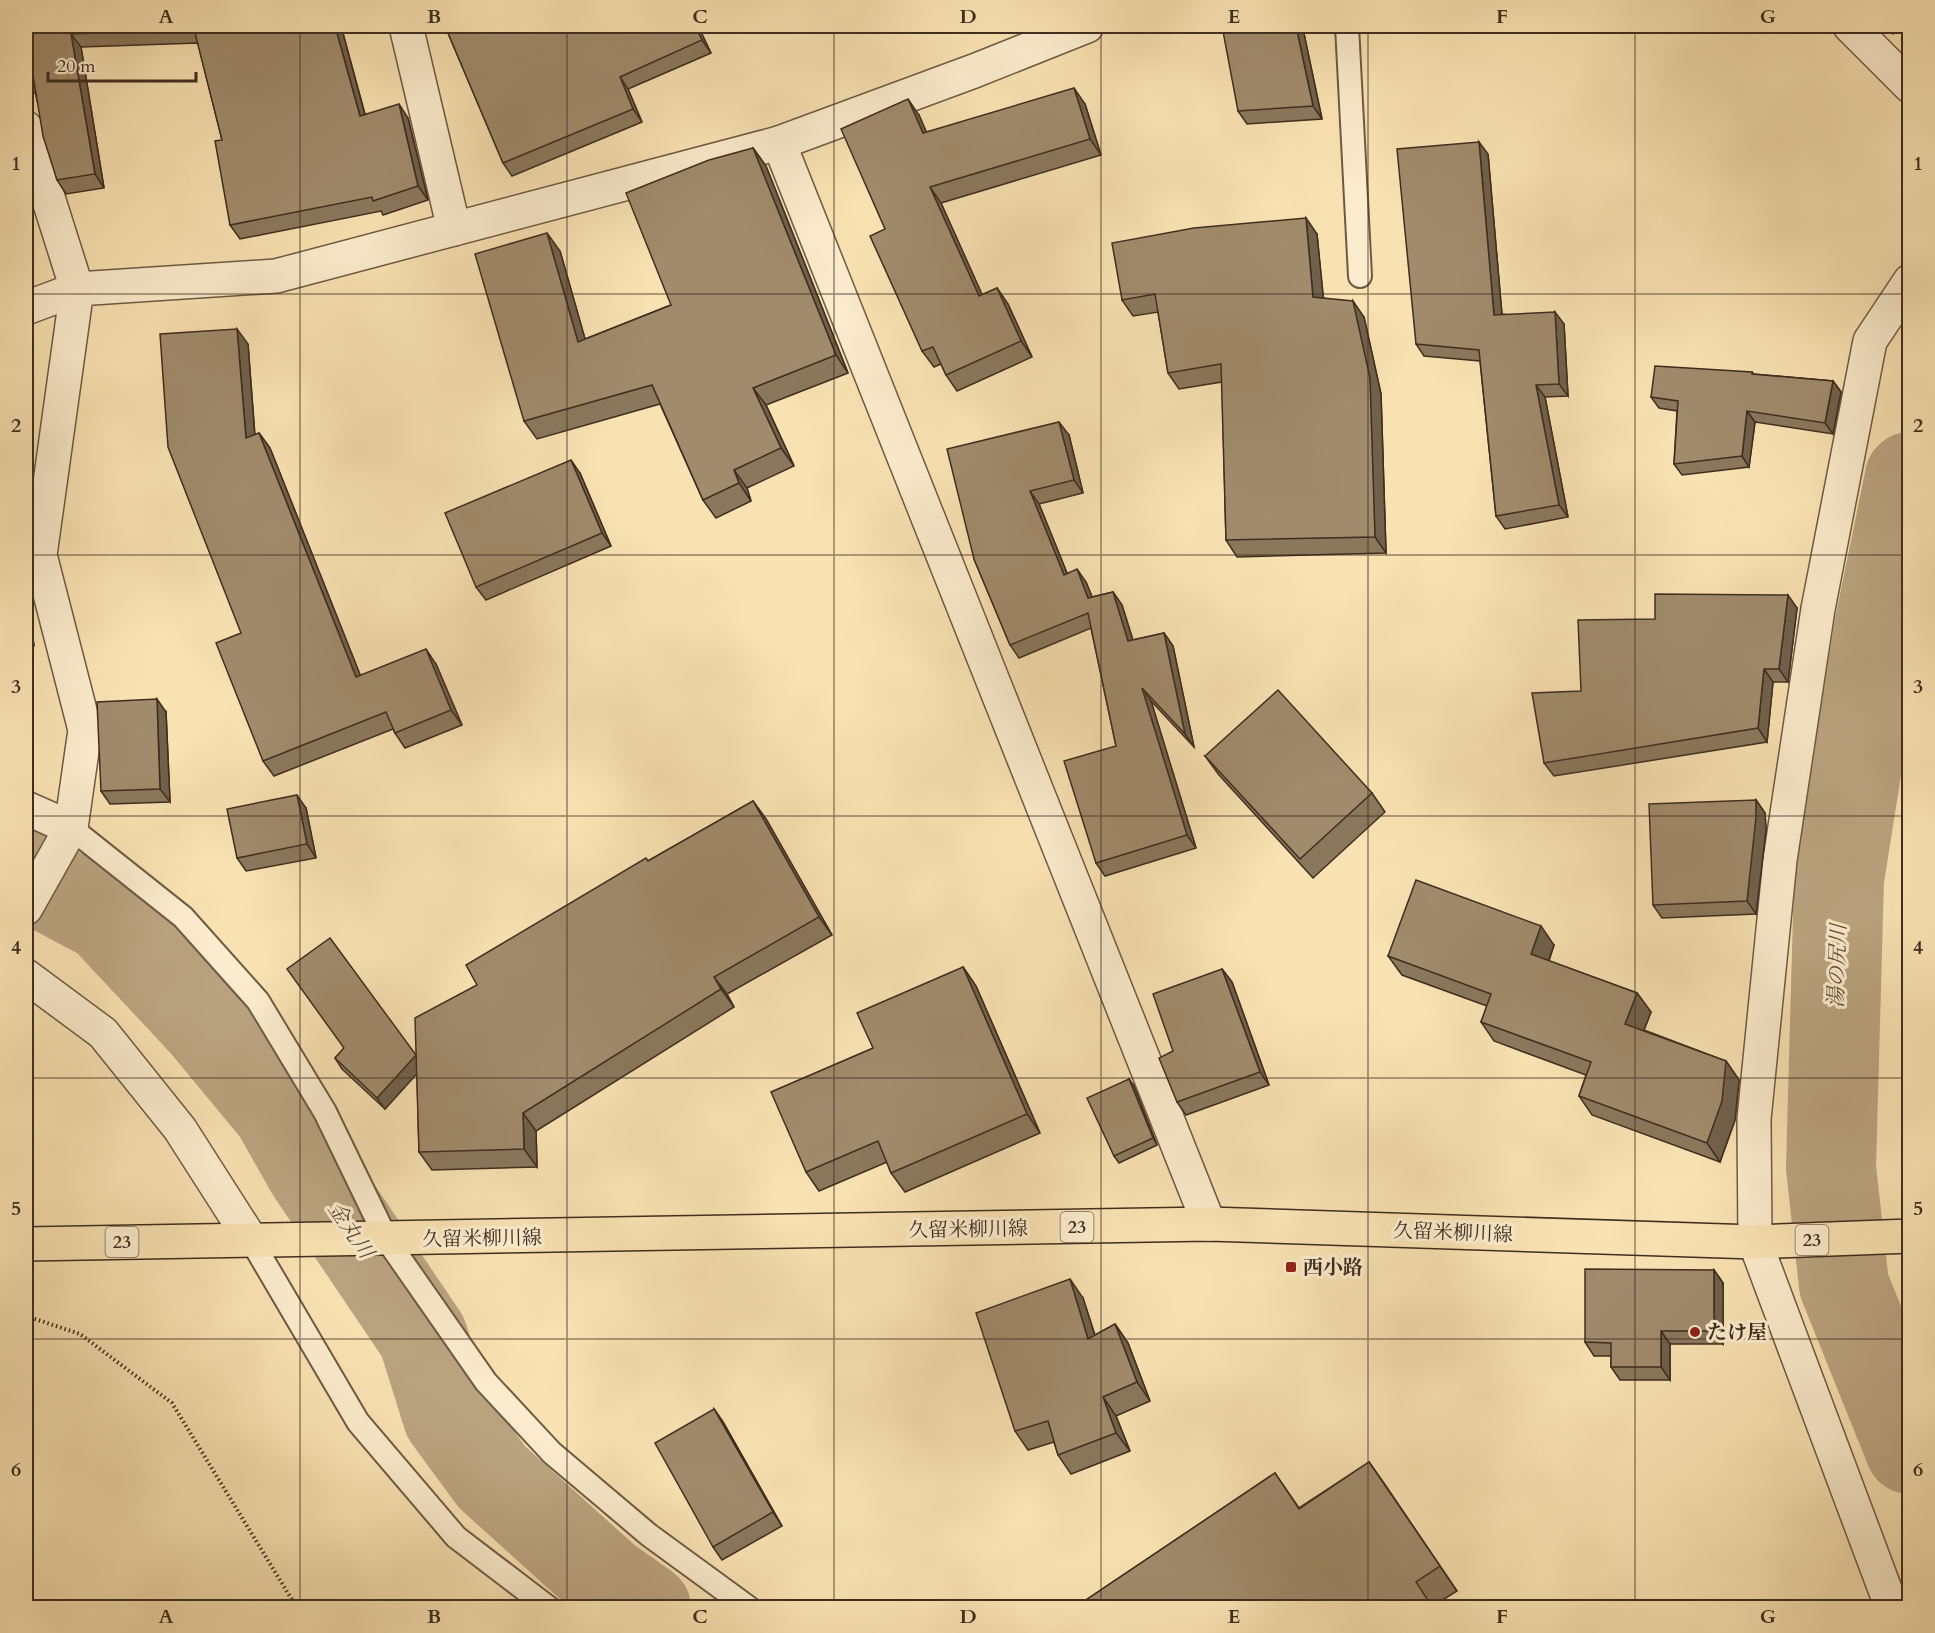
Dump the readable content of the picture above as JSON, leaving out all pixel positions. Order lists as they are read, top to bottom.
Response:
{
  "streets": {
    "main road": ["23", "久留米柳川線"]
  },
  "water": ["湯の尻川", "金丸川"],
  "places": {
    "transit": ["西小路"],
    "other": ["たけ屋"]
  },
  "scale_bar": "20 m",
  "grid": {
    "columns": [
      "A",
      "B",
      "C",
      "D",
      "E",
      "F",
      "G"
    ],
    "rows": [
      "1",
      "2",
      "3",
      "4",
      "5",
      "6"
    ]
  }
}
